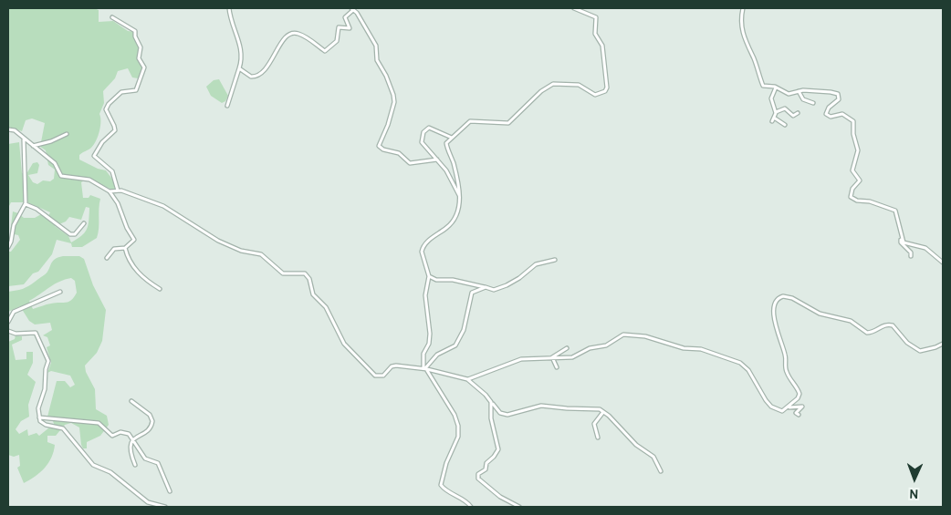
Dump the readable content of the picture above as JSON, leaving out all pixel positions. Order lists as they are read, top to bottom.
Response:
{
  "north": "bottom"
}
